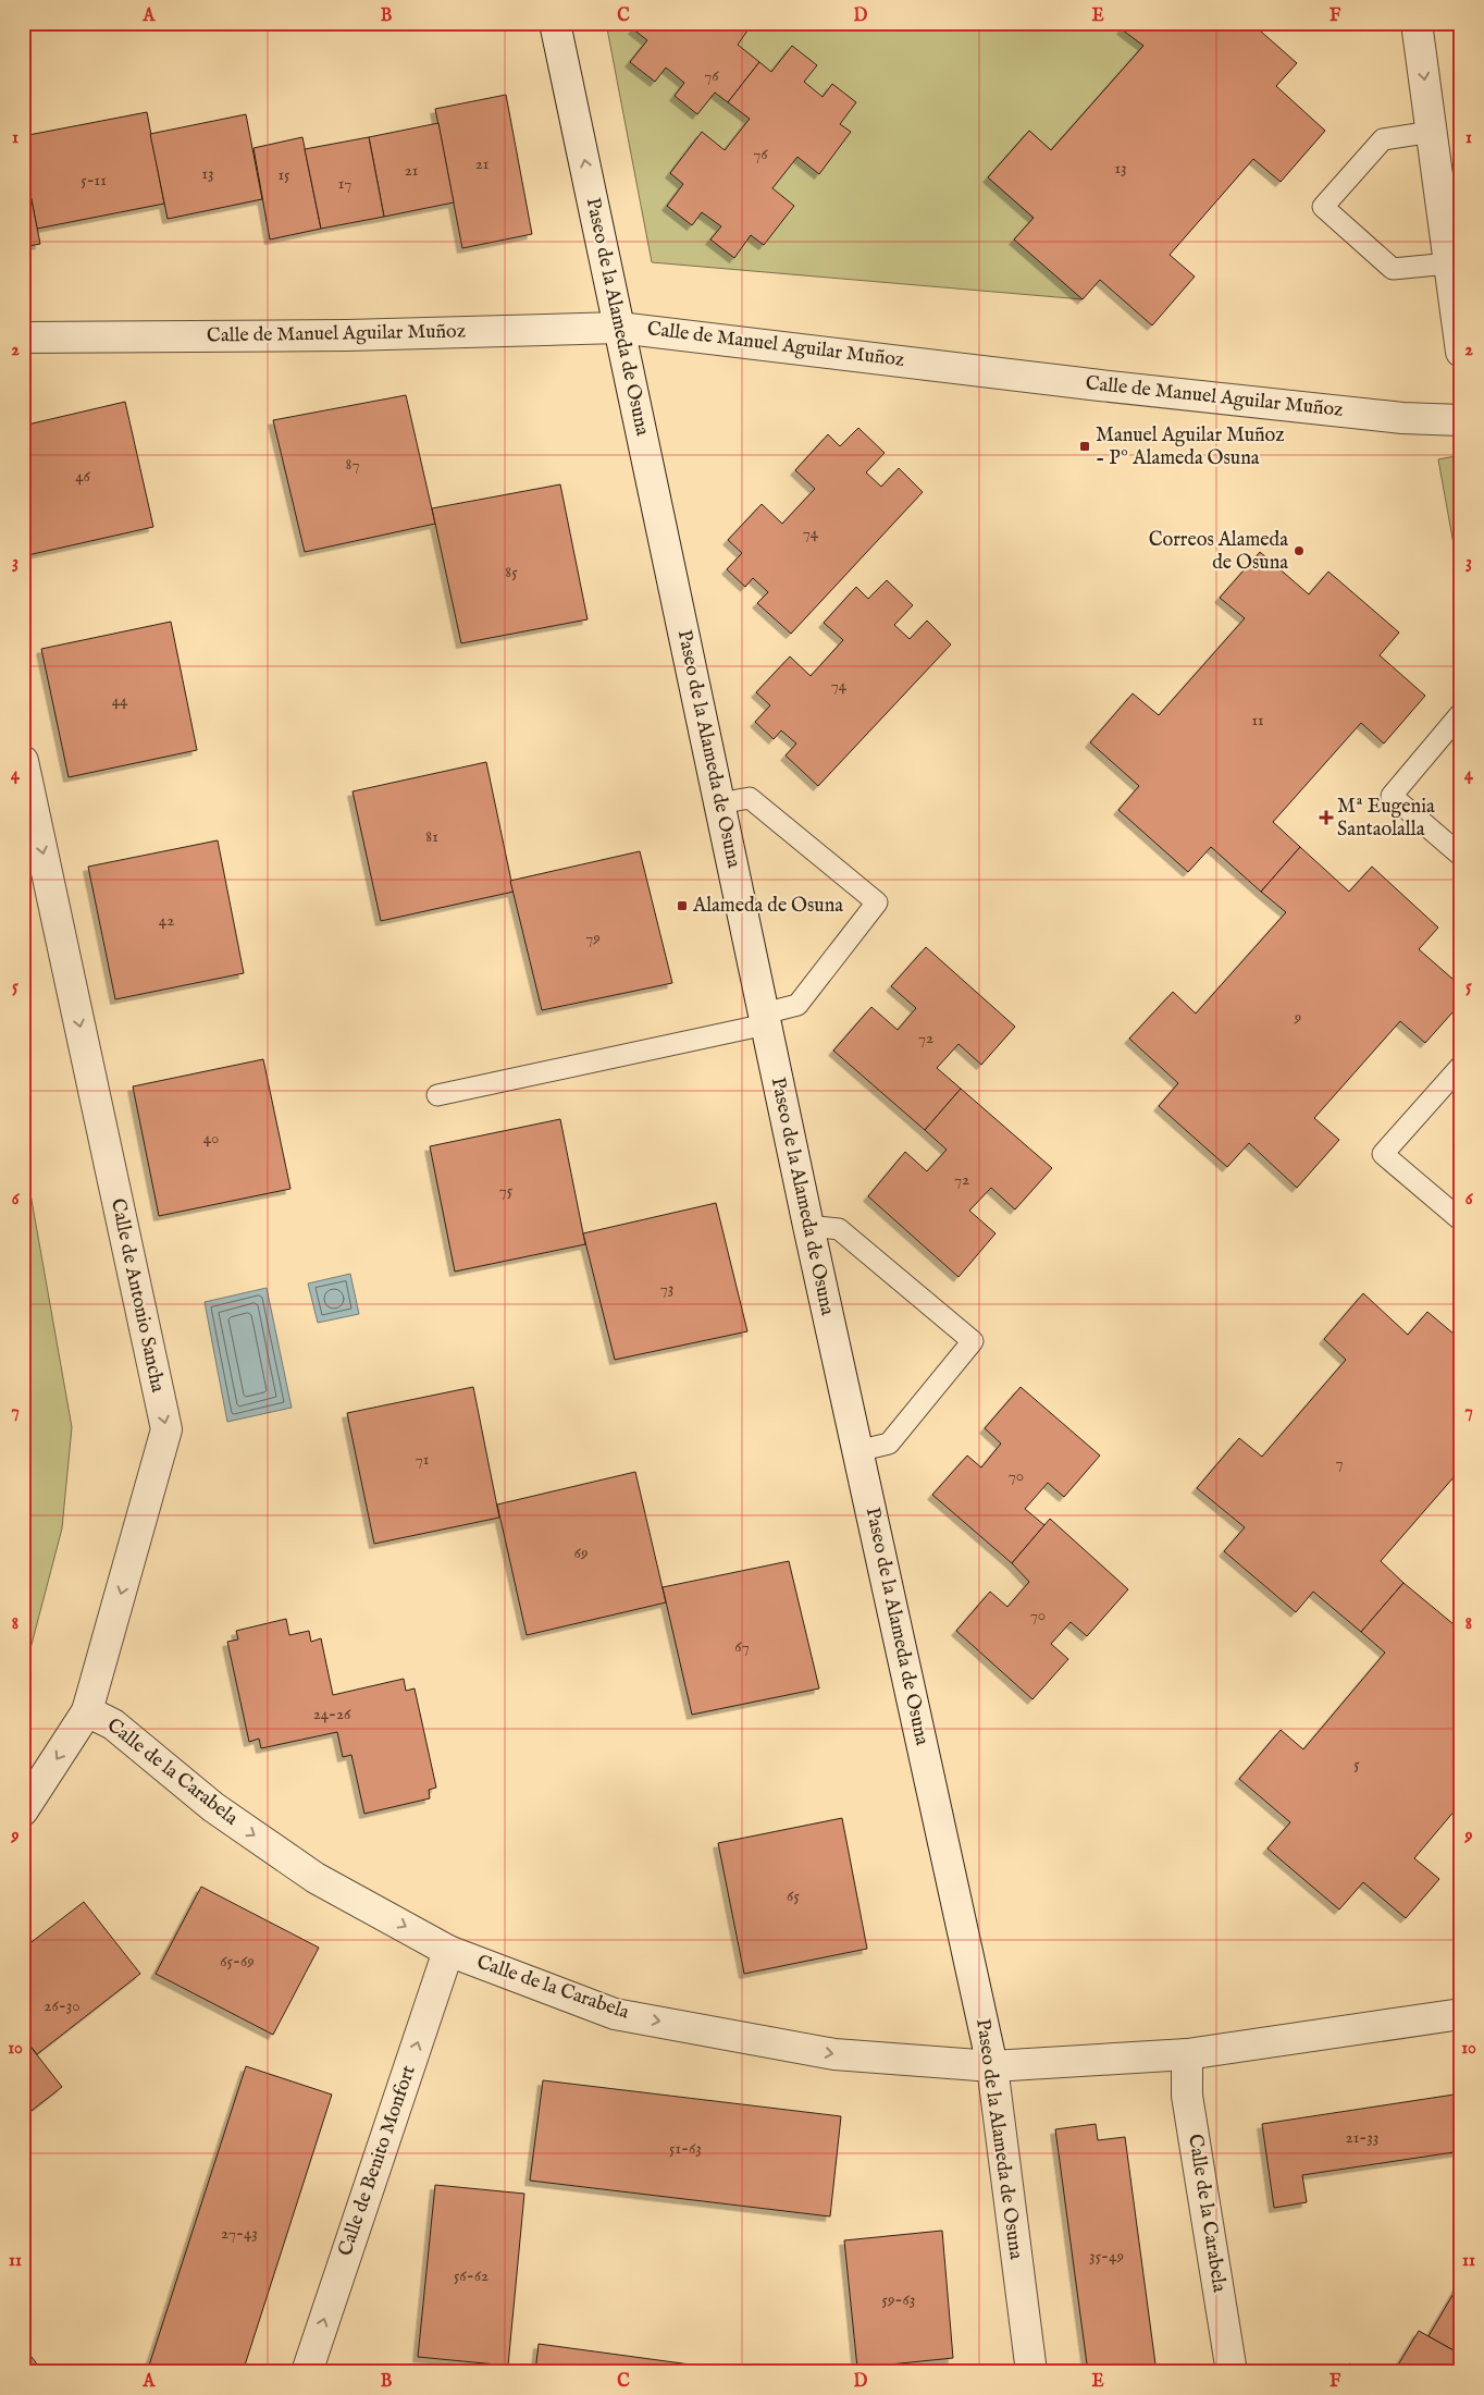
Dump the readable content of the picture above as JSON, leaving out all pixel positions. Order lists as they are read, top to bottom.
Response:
{
  "streets": {
    "street": [
      "Paseo de la Alameda de Osuna",
      "Calle de Manuel Aguilar Muñoz",
      "Calle de Antonio Sancha",
      "Calle de la Carabela",
      "Calle de Benito Monfort"
    ]
  },
  "crossings": [
    ["Paseo de la Alameda de Osuna", "Calle de Manuel Aguilar Muñoz"],
    ["Paseo de la Alameda de Osuna", "Calle de la Carabela"],
    ["Calle de Antonio Sancha", "Calle de la Carabela"],
    ["Calle de la Carabela", "Calle de Benito Monfort"]
  ],
  "one_way": ["Calle de Antonio Sancha", "Calle de la Carabela", "Calle de Benito Monfort"],
  "places": {
    "transit": ["Manuel Aguilar Muñoz - Pº Alameda Osuna", "Alameda de Osuna"],
    "other": ["Correos Alameda de Osuna"],
    "health": ["Mª Eugenia Santaolalla"]
  },
  "house_numbers": [
    "76",
    "76",
    "21",
    "13",
    "21",
    "13",
    "15",
    "5-11",
    "17",
    "87",
    "46",
    "74",
    "85",
    "74",
    "44",
    "11",
    "81",
    "42",
    "79",
    "9",
    "72",
    "40",
    "72",
    "75",
    "73",
    "71",
    "7",
    "70",
    "69",
    "70",
    "67",
    "24-26",
    "5",
    "65",
    "65-69",
    "26-30",
    "21-33",
    "51-63",
    "27-43",
    "35-49",
    "56-62",
    "59-63"
  ],
  "grid": {
    "columns": [
      "A",
      "B",
      "C",
      "D",
      "E",
      "F"
    ],
    "rows": [
      "1",
      "2",
      "3",
      "4",
      "5",
      "6",
      "7",
      "8",
      "9",
      "10",
      "11"
    ]
  }
}
